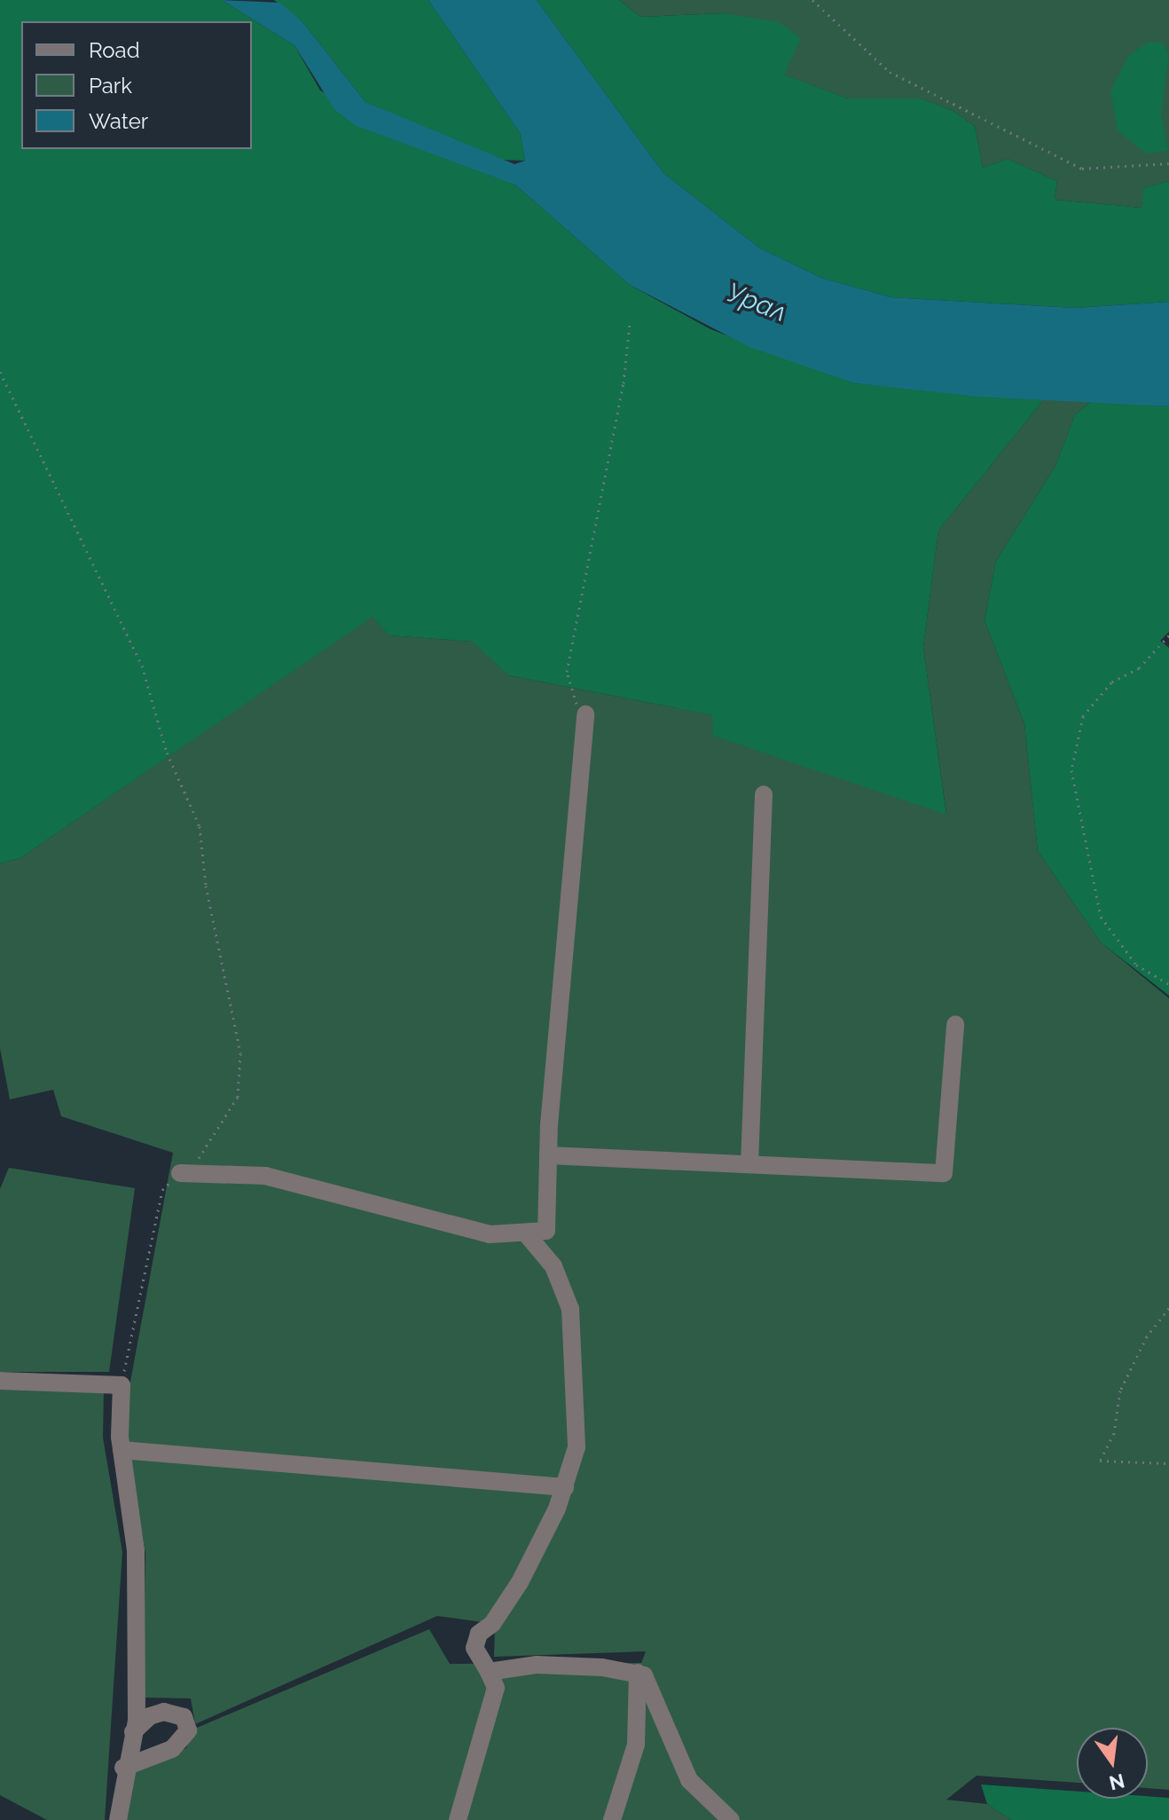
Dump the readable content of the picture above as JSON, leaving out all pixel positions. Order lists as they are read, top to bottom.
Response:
{
  "water": ["Урал"],
  "legend": ["Road", "Park", "Water"],
  "north": "bottom"
}
